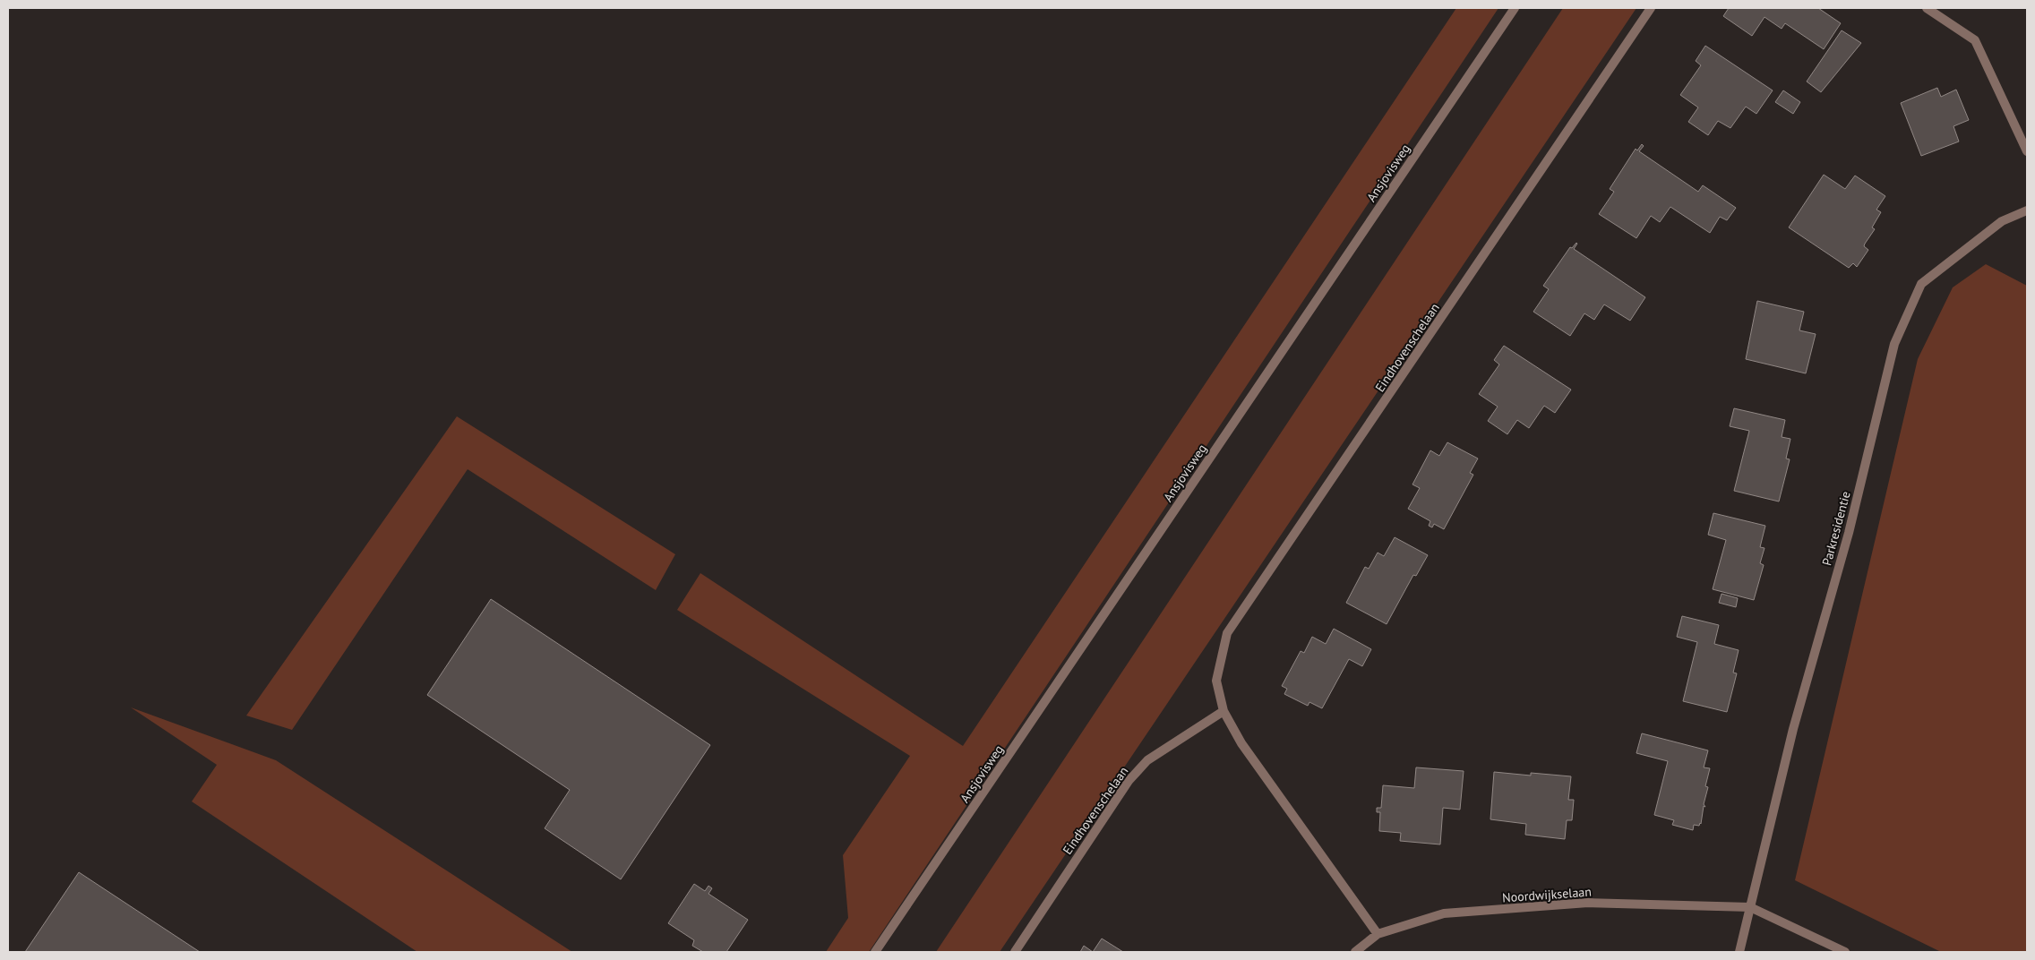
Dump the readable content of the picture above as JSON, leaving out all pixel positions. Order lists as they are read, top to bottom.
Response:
{
  "streets": {
    "street": [
      "Ansjovisweg",
      "Eindhovenschelaan",
      "Parkresidentie",
      "Noordwijkselaan"
    ]
  },
  "crossings": [
    ["Eindhovenschelaan", "Noordwijkselaan"],
    ["Parkresidentie", "Noordwijkselaan"]
  ]
}
